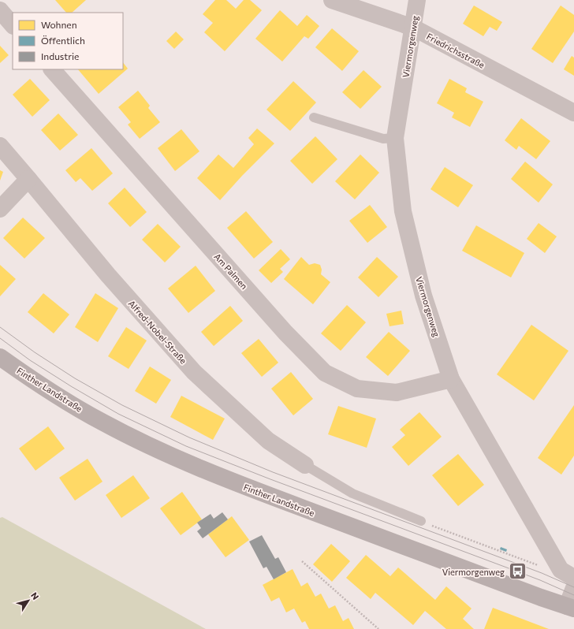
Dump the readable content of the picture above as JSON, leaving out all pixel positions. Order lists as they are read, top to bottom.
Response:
{
  "streets": {
    "main road": ["Finther Landstraße"],
    "street": [
      "Viermorgenweg",
      "Friedrichsstraße",
      "Am Palmen",
      "Alfred-Nobel-Straße"
    ]
  },
  "crossings": [
    ["Viermorgenweg", "Friedrichsstraße"],
    ["Viermorgenweg", "Am Palmen"]
  ],
  "places": {
    "bus stop": ["Viermorgenweg"]
  },
  "legend": ["Wohnen", "Öffentlich", "Industrie"],
  "north": "top right"
}
